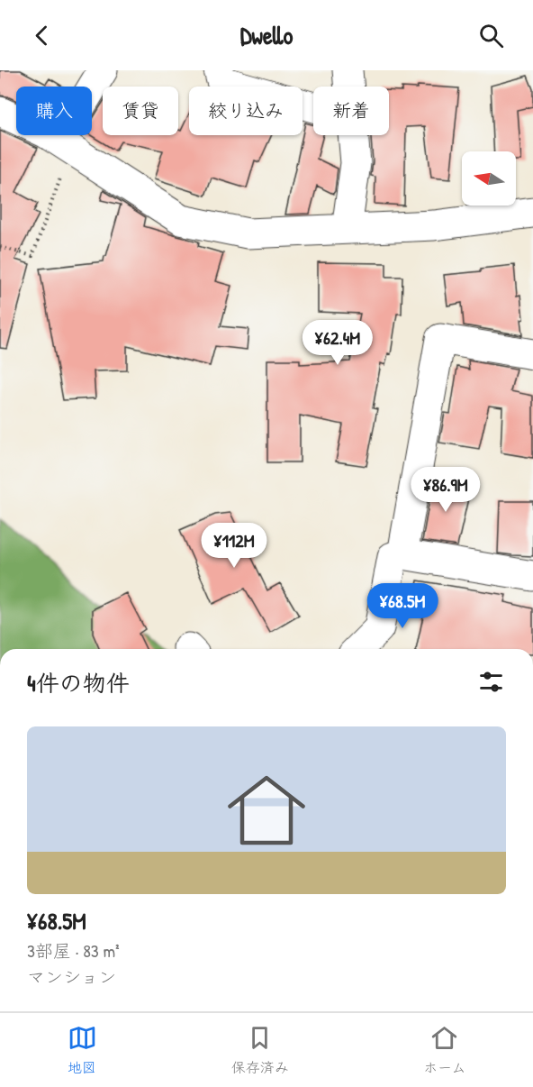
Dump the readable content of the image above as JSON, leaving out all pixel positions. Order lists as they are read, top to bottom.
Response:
{
  "north": "left",
  "page": {
    "header": "Dwello",
    "chip": [
      "購入",
      "賃貸",
      "絞り込み",
      "新着"
    ],
    "price": [
      "¥62.4M",
      "¥86.9M",
      "¥112M",
      "¥68.5M"
    ],
    "heading": "4件の物件",
    "list": [
      {
        "name": "¥68.5M",
        "note": "3部屋 · 83 m² · マンション"
      }
    ],
    "tabs": ["地図", "保存済み", "ホーム"]
  }
}
